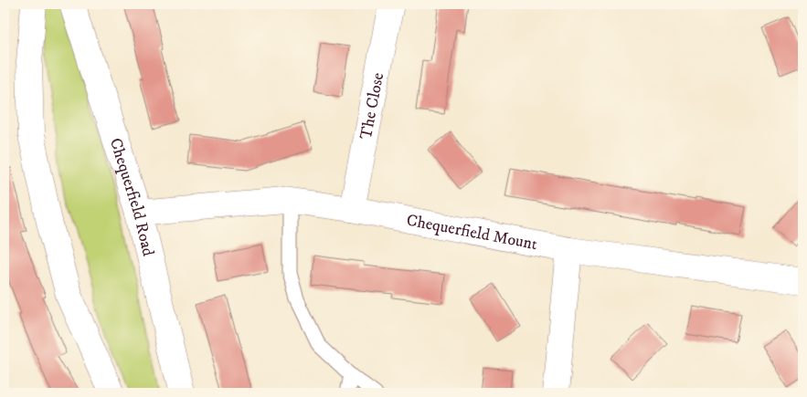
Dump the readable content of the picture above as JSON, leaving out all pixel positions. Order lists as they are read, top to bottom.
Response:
{
  "streets": {
    "street": ["The Close", "Chequerfield Road", "Chequerfield Mount"]
  },
  "crossings": [
    ["The Close", "Chequerfield Mount"],
    ["Chequerfield Road", "Chequerfield Mount"]
  ]
}
